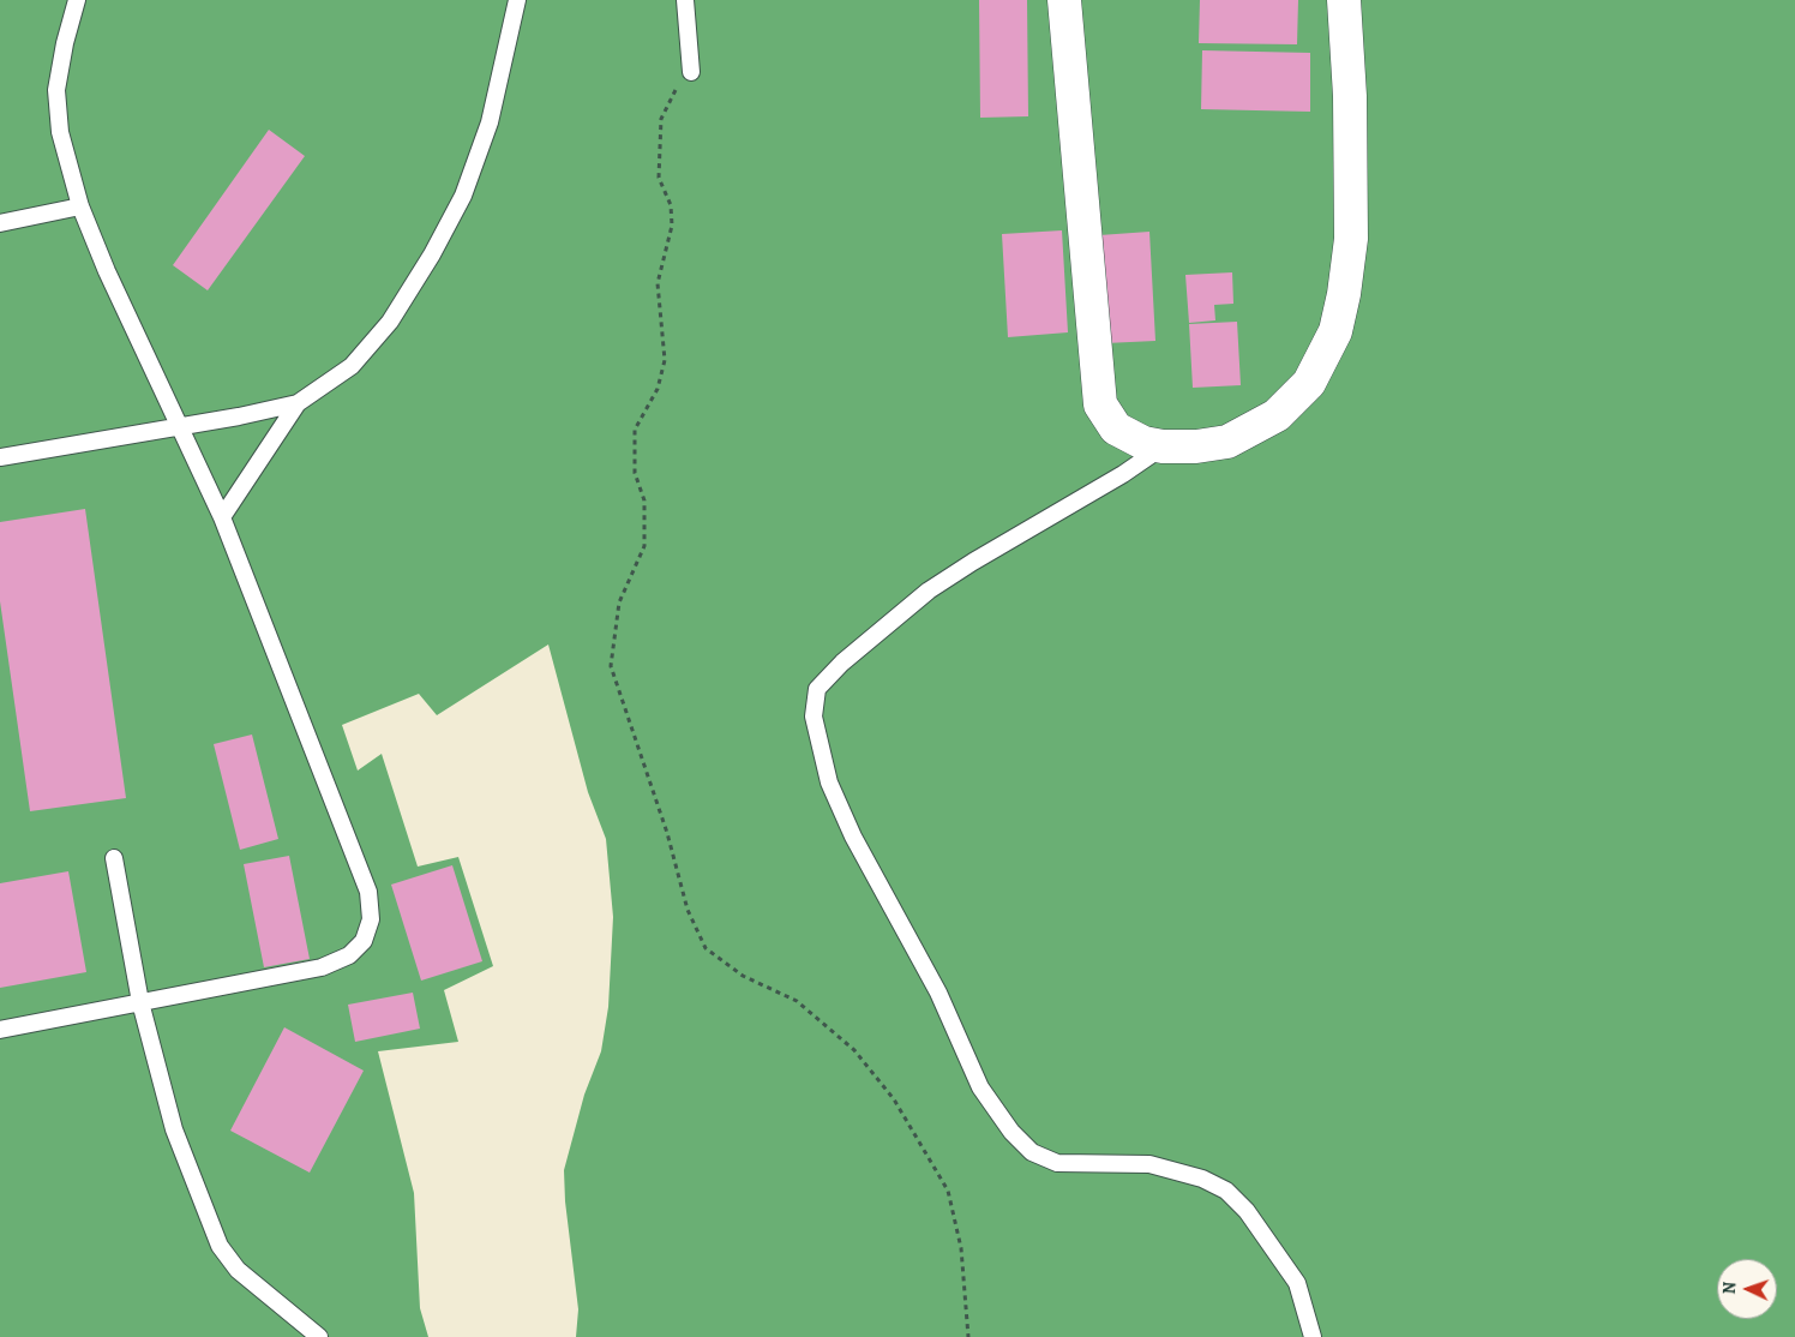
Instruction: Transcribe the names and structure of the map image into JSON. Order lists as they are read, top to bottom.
{
  "north": "left"
}
